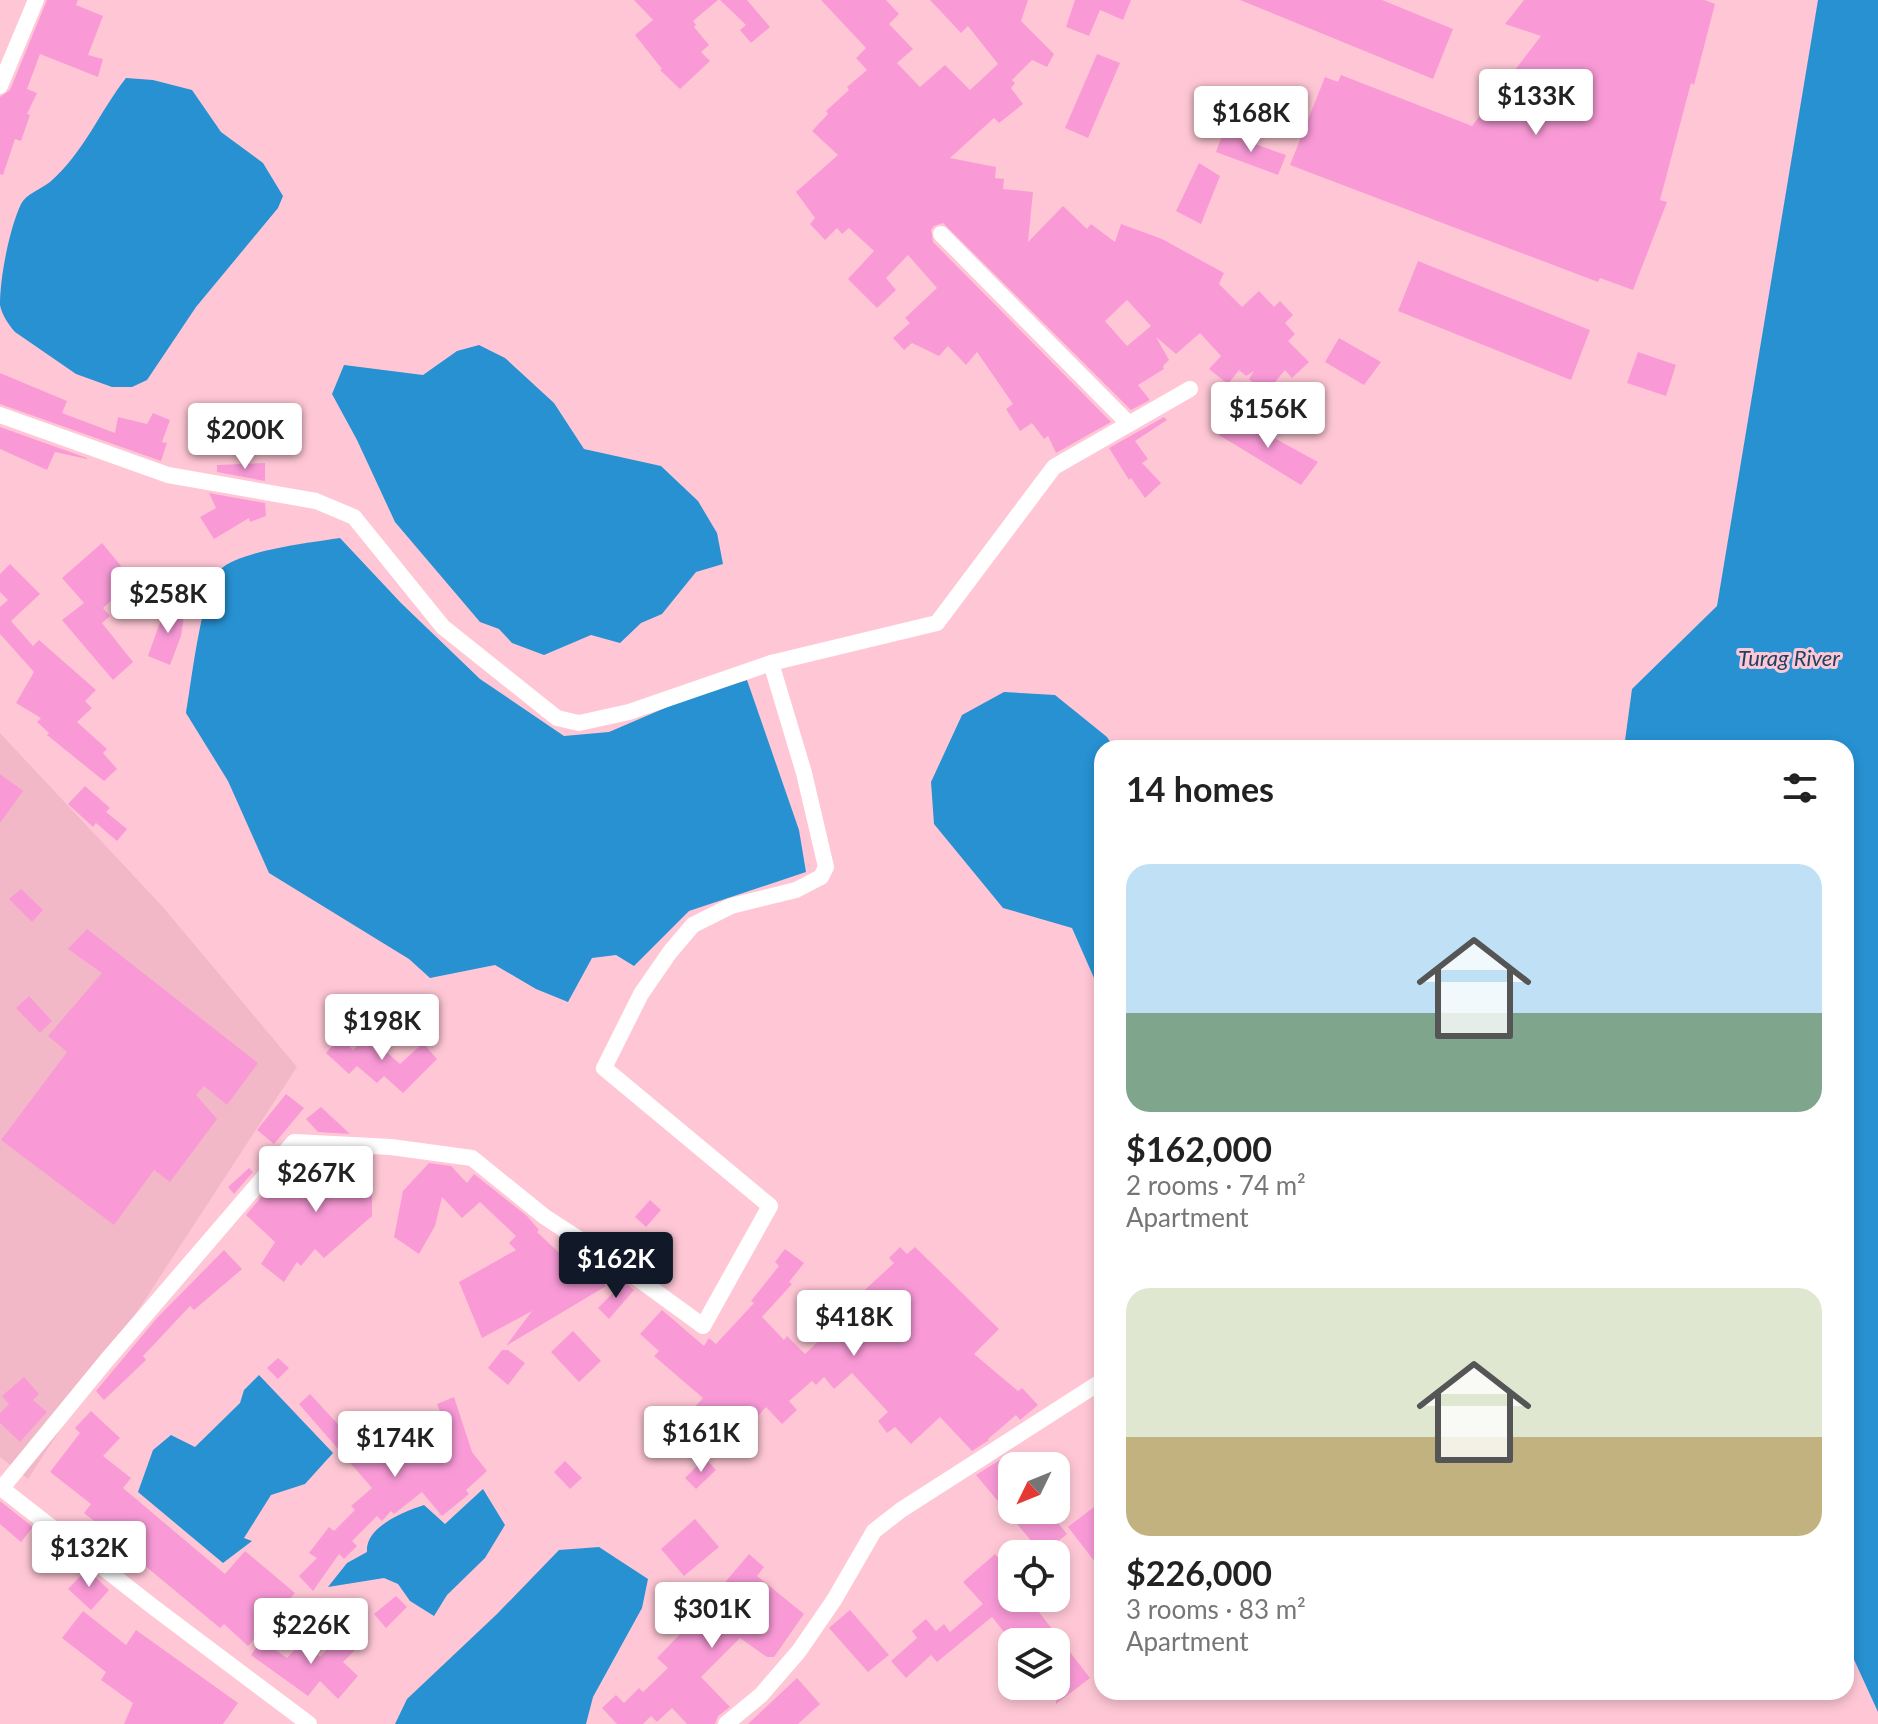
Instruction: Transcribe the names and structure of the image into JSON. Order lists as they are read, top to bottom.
{
  "water": ["Turag River"],
  "north": "bottom left",
  "page": {
    "price": [
      "$133K",
      "$168K",
      "$156K",
      "$200K",
      "$258K",
      "$198K",
      "$267K",
      "$162K",
      "$418K",
      "$161K",
      "$174K",
      "$132K",
      "$301K",
      "$226K"
    ],
    "heading": "14 homes",
    "list": [
      {
        "name": "$162,000",
        "note": "2 rooms · 74 m² · Apartment"
      },
      {
        "name": "$226,000",
        "note": "3 rooms · 83 m² · Apartment"
      }
    ]
  }
}
